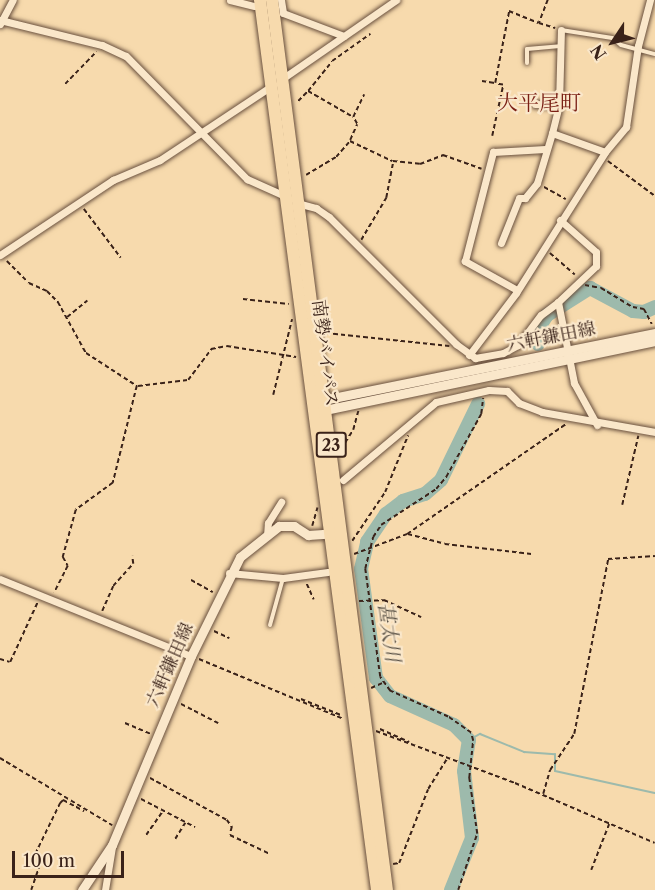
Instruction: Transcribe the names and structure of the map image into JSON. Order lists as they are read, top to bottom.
{
  "streets": {
    "highway": ["南勢バイパス", "23"],
    "main road": ["六軒鎌田線"]
  },
  "crossings": [
    ["六軒鎌田線", "南勢バイパス"]
  ],
  "districts": ["大平尾町"],
  "water": ["甚太川"],
  "scale_bar": "100 m",
  "north": "bottom left"
}
